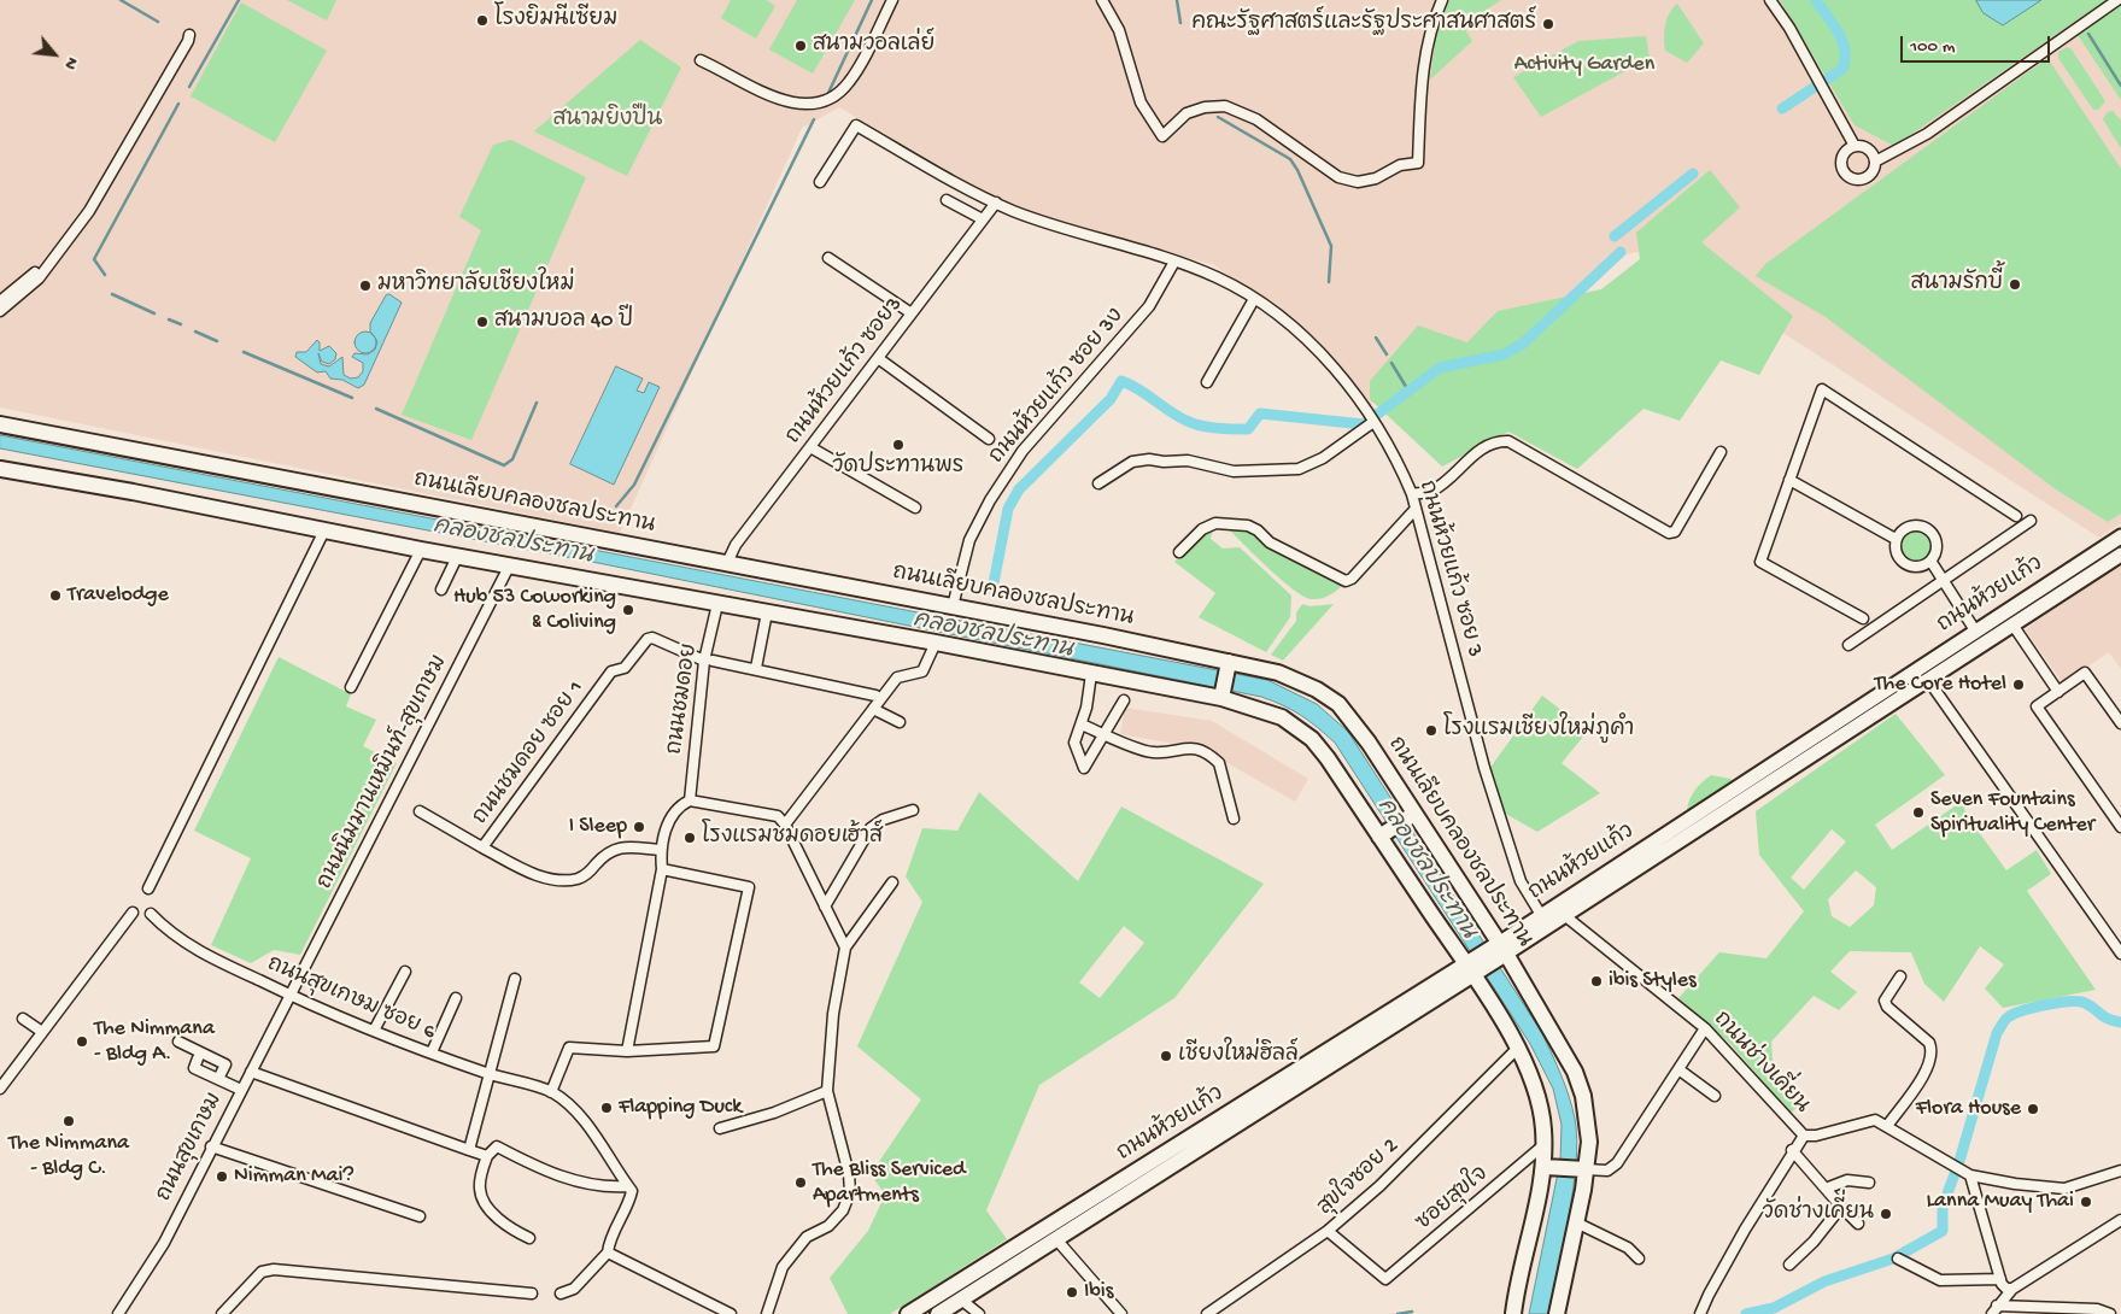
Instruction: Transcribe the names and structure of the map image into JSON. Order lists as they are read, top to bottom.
{
  "streets": {
    "main road": ["ถนนเลียบคลองชลประทาน", "ถนนห้วยแก้ว"],
    "street": [
      "ถนนห้วยแก้ว ซอย3",
      "ถนนห้วยแก้ว ซอย 3ง",
      "ถนนห้วยแก้ว ซอย 3",
      "ถนนชมดอย",
      "ถนนชมดอย ซอย 1",
      "ถนนนิมมานเหมินท์-สุขเกษม",
      "ถนนสุขเกษม ซอย 6",
      "ถนนช่างเคี่ยน",
      "ถนนสุขเกษม",
      "สุขใจซอย 2",
      "ซอยสุขใจ"
    ]
  },
  "crossings": [
    ["ถนนห้วยแก้ว ซอย3", "ถนนเลียบคลองชลประทาน"],
    ["ถนนห้วยแก้ว ซอย3", "ถนนห้วยแก้ว ซอย 3"],
    ["ถนนห้วยแก้ว ซอย 3ง", "ถนนเลียบคลองชลประทาน"],
    ["ถนนห้วยแก้ว ซอย 3ง", "ถนนห้วยแก้ว ซอย 3"],
    ["ถนนเลียบคลองชลประทาน", "ถนนห้วยแก้ว"],
    ["ถนนห้วยแก้ว ซอย 3", "ถนนห้วยแก้ว"],
    ["ถนนห้วยแก้ว", "ถนนช่างเคี่ยน"],
    ["ถนนชมดอย", "ถนนชมดอย ซอย 1"],
    ["ถนนนิมมานเหมินท์-สุขเกษม", "ถนนสุขเกษม ซอย 6"],
    ["ถนนนิมมานเหมินท์-สุขเกษม", "ถนนสุขเกษม"],
    ["ถนนสุขเกษม ซอย 6", "ถนนสุขเกษม"],
    ["สุขใจซอย 2", "ซอยสุขใจ"]
  ],
  "water": ["คลองชลประทาน"],
  "parks": ["Activity Garden", "สนามยิงปืน"],
  "places": [
    "โรงยิมนีเซียม",
    "คณะรัฐศาสตร์และรัฐประศาสนศาสตร์",
    "สนามวอลเล่ย์",
    "สนามรักบี้",
    "มหาวิทยาลัยเชียงใหม่",
    "สนามบอล 40 ปี",
    "วัดประทานพร",
    "Travelodge",
    "Hub 53 Coworking & Coliving",
    "The Core Hotel",
    "โรงแรมเชียงใหม่ภูคำ",
    "Seven Fountains Spirituality Center",
    "I Sleep",
    "โรงแรมชมดอยเฮ้าส์",
    "ibis Styles",
    "The Nimmana - Bldg A.",
    "เชียงใหม่ฮิลล์",
    "Flapping Duck",
    "Flora House",
    "The Nimmana - Bldg C.",
    "Nimman Mai?",
    "The Bliss Serviced Apartments",
    "Lanna Muay Thai",
    "วัดช่างเคี่ยน",
    "Ibis"
  ],
  "scale_bar": "100 m",
  "north": "bottom right"
}
